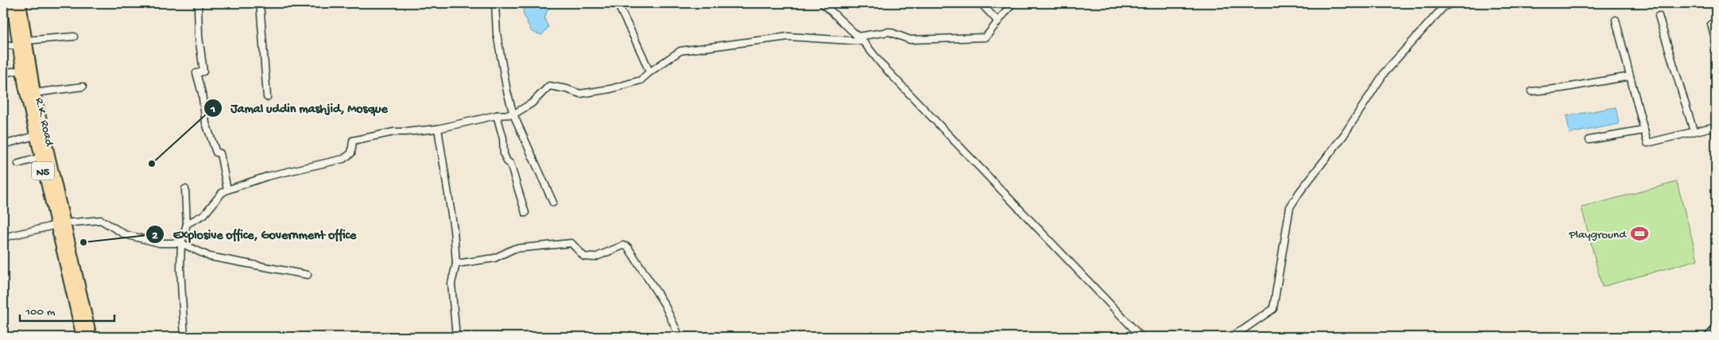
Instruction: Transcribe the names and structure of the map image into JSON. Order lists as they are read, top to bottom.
{
  "streets": {
    "highway": ["R.K. Road", "N5"]
  },
  "places": {
    "other": ["Jamal uddin mashjid, Mosque", "Explosive office, Government office"],
    "sports": ["Playground"]
  },
  "scale_bar": "100 m"
}
